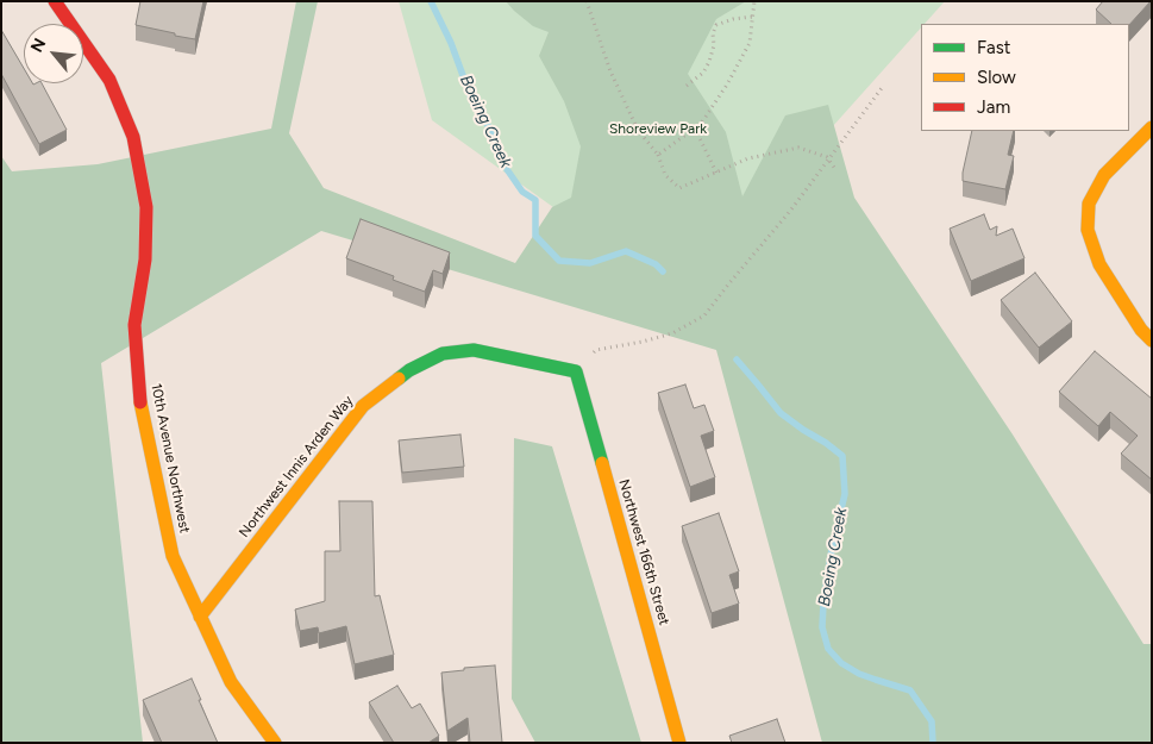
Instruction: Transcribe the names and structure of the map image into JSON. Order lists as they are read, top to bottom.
{
  "streets": {
    "street": ["10th Avenue Northwest", "Northwest Innis Arden Way", "Northwest 166th Street"]
  },
  "crossings": [
    ["10th Avenue Northwest", "Northwest Innis Arden Way"],
    ["Northwest Innis Arden Way", "Northwest 166th Street"]
  ],
  "water": ["Boeing Creek"],
  "parks": ["Shoreview Park"],
  "legend": ["Fast", "Slow", "Jam"],
  "north": "top left"
}
